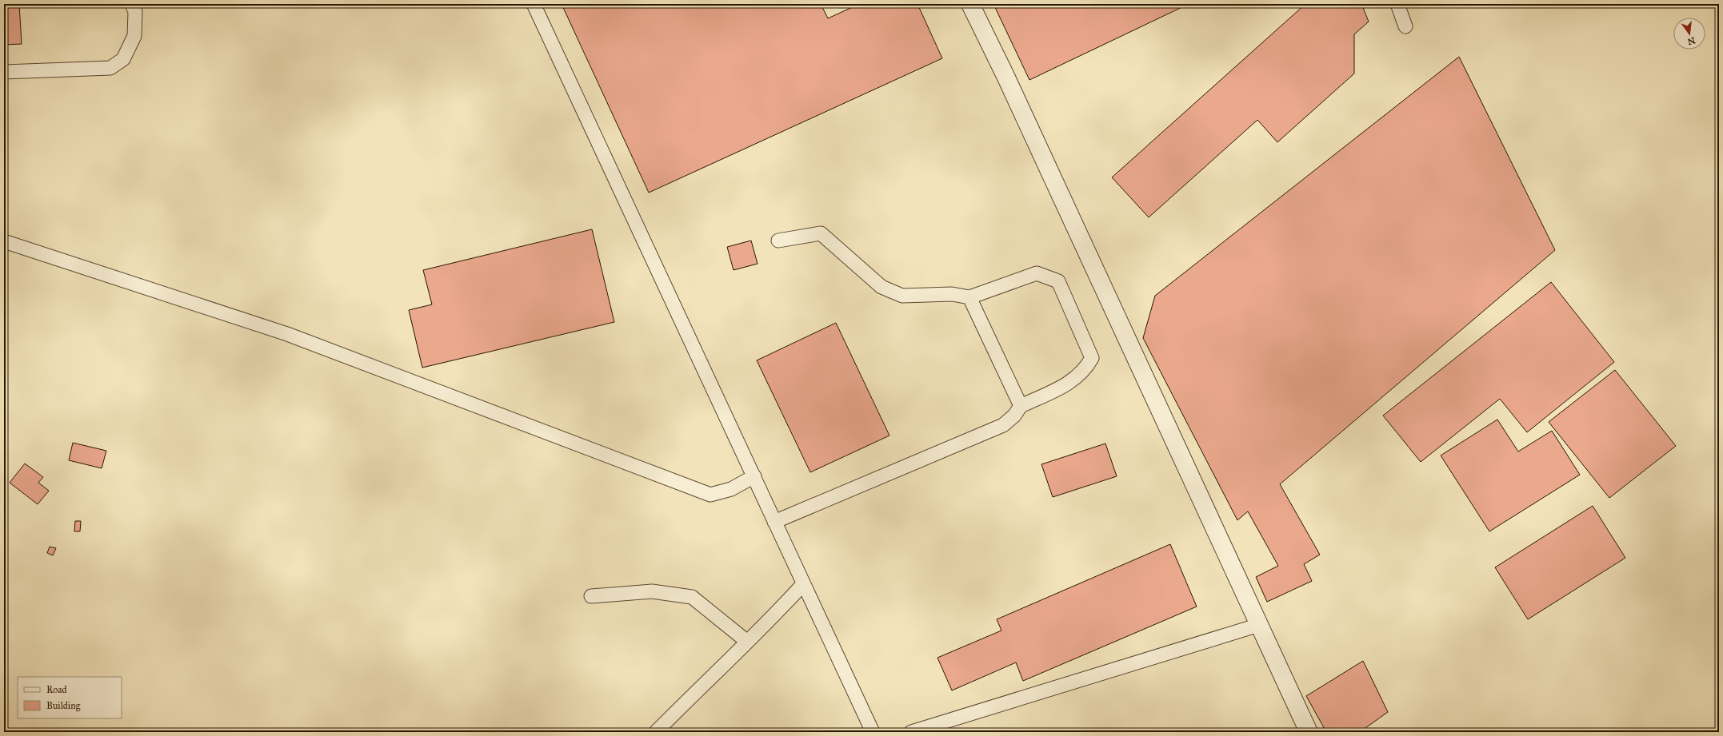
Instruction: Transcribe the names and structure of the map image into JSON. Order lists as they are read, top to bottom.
{
  "legend": ["Road", "Building"],
  "north": "bottom"
}
